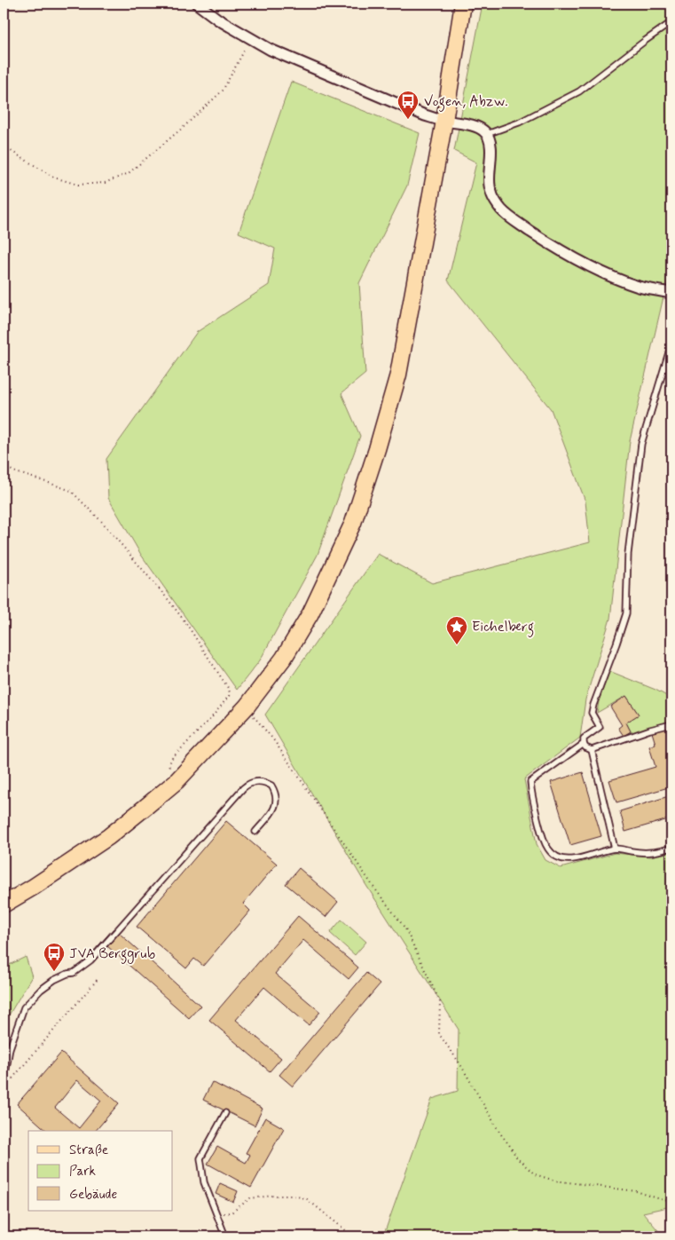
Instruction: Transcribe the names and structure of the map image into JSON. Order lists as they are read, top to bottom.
{
  "places": {
    "bus stop": ["Vogen, Abzw.", "JVA Berggrub"],
    "place": ["Eichelberg"]
  },
  "legend": ["Straße", "Park", "Gebäude"]
}
